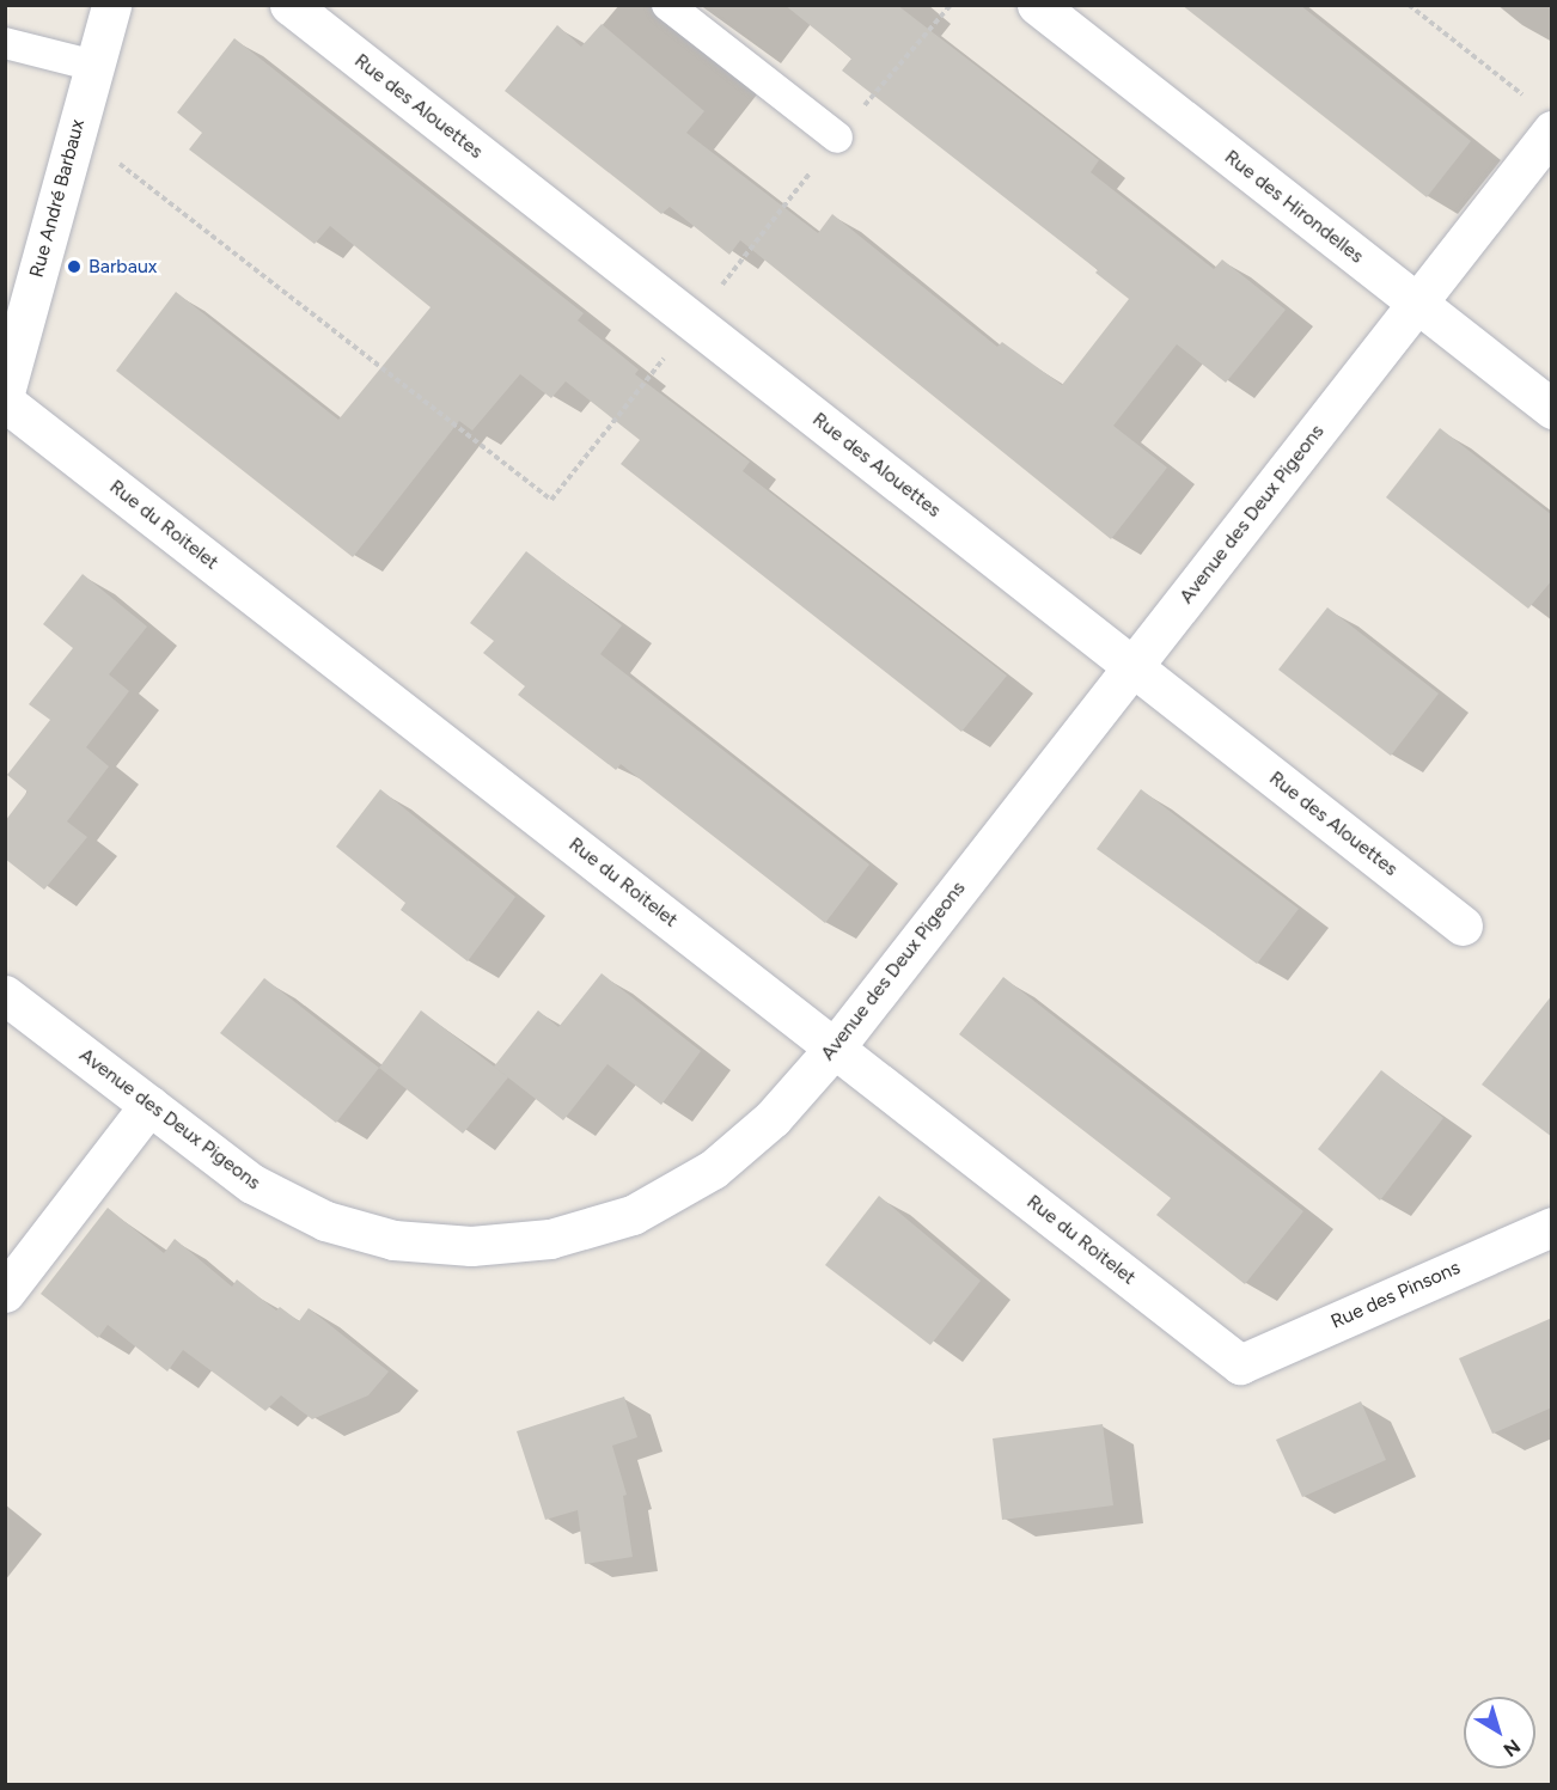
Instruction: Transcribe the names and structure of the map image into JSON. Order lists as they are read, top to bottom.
{
  "streets": {
    "street": [
      "Rue des Alouettes",
      "Rue André Barbaux",
      "Rue des Hirondelles",
      "Avenue des Deux Pigeons",
      "Rue du Roitelet",
      "Rue des Pinsons"
    ]
  },
  "crossings": [
    ["Rue des Alouettes", "Avenue des Deux Pigeons"],
    ["Rue des Hirondelles", "Avenue des Deux Pigeons"],
    ["Avenue des Deux Pigeons", "Rue du Roitelet"],
    ["Rue du Roitelet", "Rue des Pinsons"]
  ],
  "places": ["Barbaux"],
  "north": "bottom right"
}
